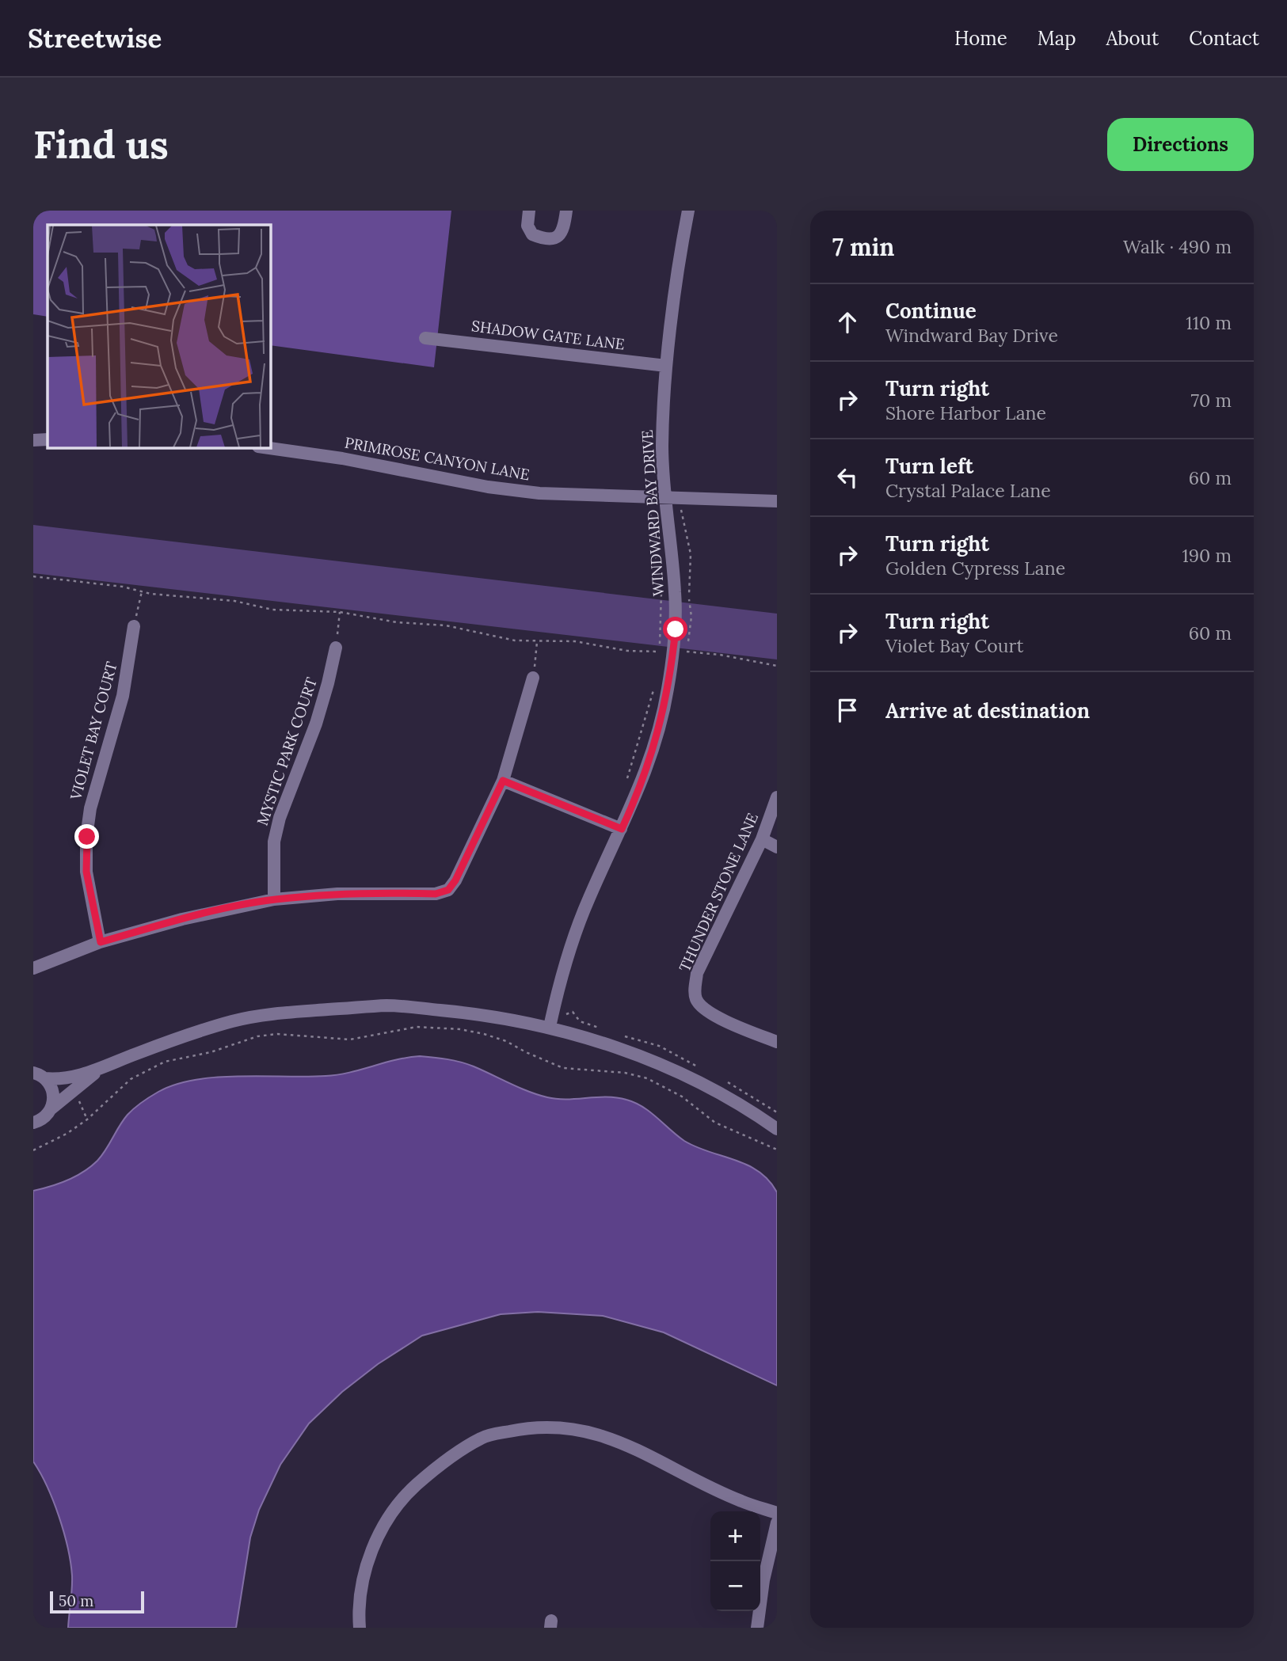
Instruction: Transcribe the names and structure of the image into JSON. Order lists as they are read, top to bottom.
{
  "streets": {
    "street": [
      "SHADOW GATE LANE",
      "PRIMROSE CANYON LANE",
      "WINDWARD BAY DRIVE",
      "VIOLET BAY COURT",
      "MYSTIC PARK COURT",
      "THUNDER STONE LANE"
    ]
  },
  "crossings": [
    ["SHADOW GATE LANE", "WINDWARD BAY DRIVE"],
    ["PRIMROSE CANYON LANE", "WINDWARD BAY DRIVE"]
  ],
  "scale_bar": "50 m",
  "page": {
    "header": "Streetwise",
    "nav": [
      "Home",
      "Map",
      "About",
      "Contact"
    ],
    "buttons": "Directions",
    "title": "Find us",
    "heading": ["7 min", "Walk · 490 m"],
    "list": [
      ["Continue", "Windward Bay Drive", "110 m"],
      ["Turn right", "Shore Harbor Lane", "70 m"],
      ["Turn left", "Crystal Palace Lane", "60 m"],
      ["Turn right", "Golden Cypress Lane", "190 m"],
      ["Turn right", "Violet Bay Court", "60 m"],
      "Arrive at destination"
    ],
    "map_buttons": ["+", "−"],
    "scale": "50 m"
  }
}
